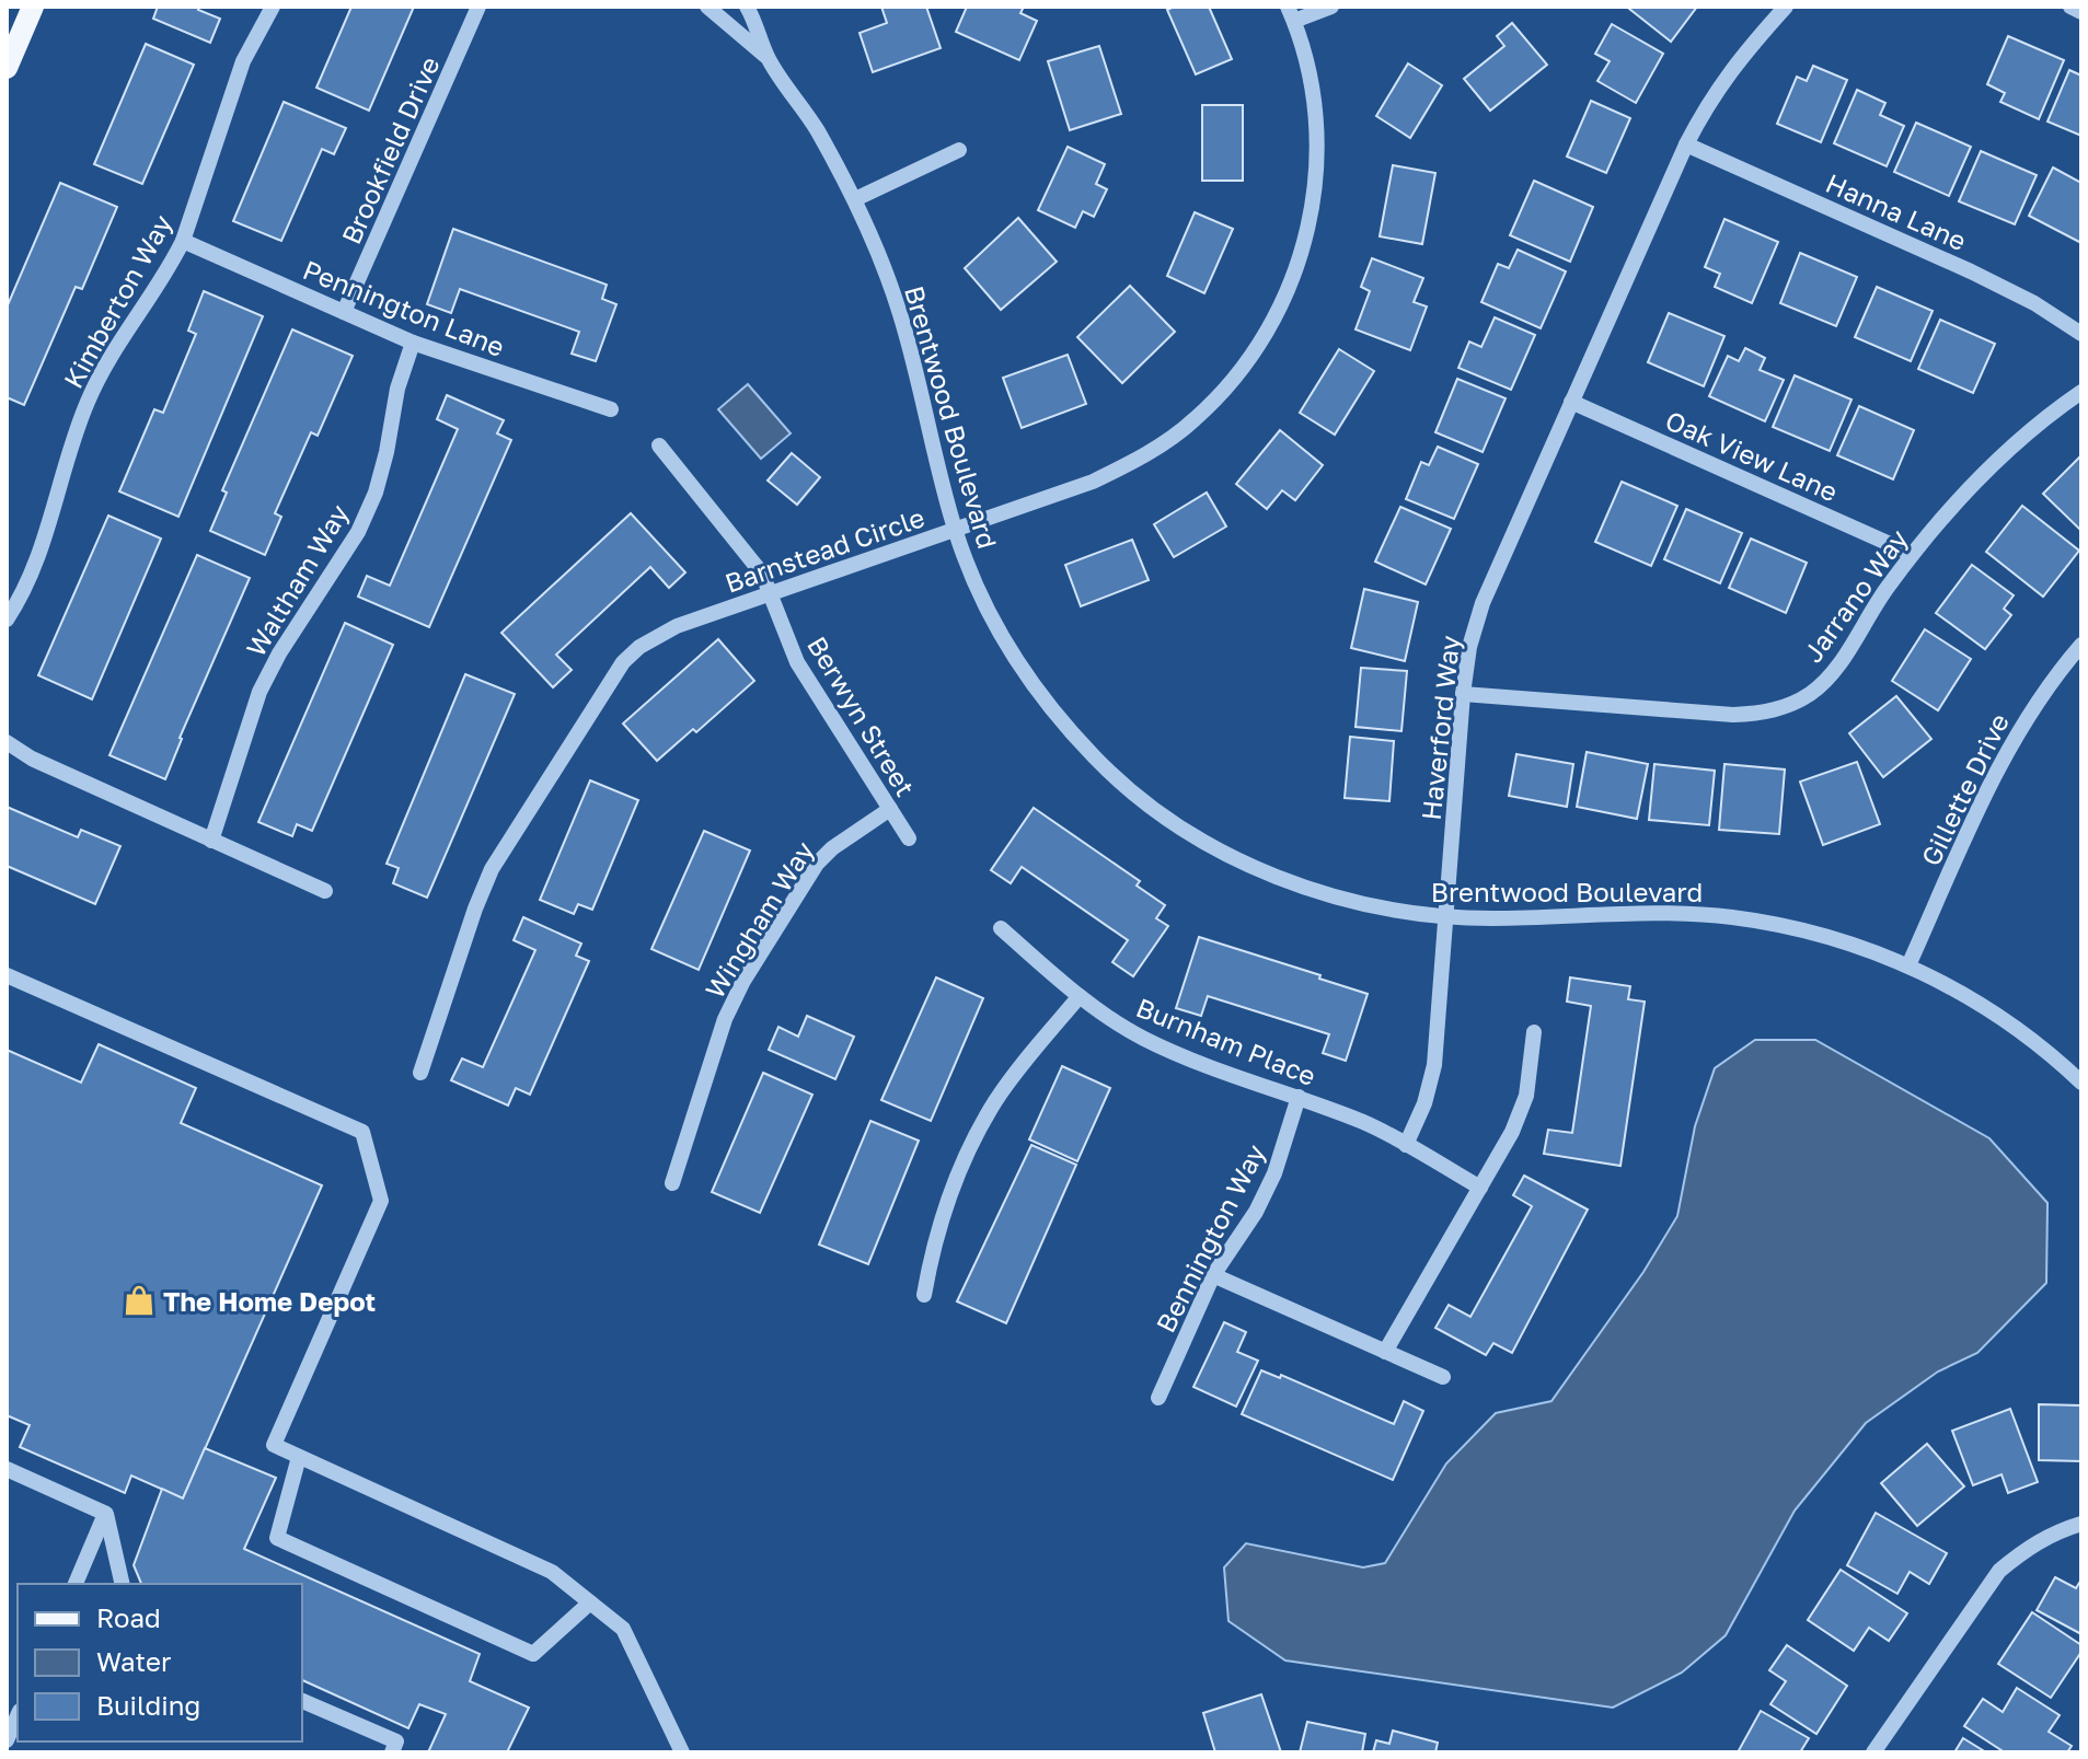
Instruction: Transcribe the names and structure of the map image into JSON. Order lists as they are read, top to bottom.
{
  "streets": {
    "street": [
      "Brookfield Drive",
      "Hanna Lane",
      "Kimberton Way",
      "Pennington Lane",
      "Brentwood Boulevard",
      "Oak View Lane",
      "Barnstead Circle",
      "Waltham Way",
      "Jarrano Way",
      "Berwyn Street",
      "Haverford Way",
      "Gillette Drive",
      "Wingham Way",
      "Burnham Place",
      "Bennington Way"
    ]
  },
  "crossings": [
    ["Brookfield Drive", "Pennington Lane"],
    ["Hanna Lane", "Haverford Way"],
    ["Kimberton Way", "Pennington Lane"],
    ["Pennington Lane", "Waltham Way"],
    ["Brentwood Boulevard", "Barnstead Circle"],
    ["Brentwood Boulevard", "Haverford Way"],
    ["Brentwood Boulevard", "Gillette Drive"],
    ["Oak View Lane", "Jarrano Way"],
    ["Oak View Lane", "Haverford Way"],
    ["Barnstead Circle", "Berwyn Street"],
    ["Jarrano Way", "Haverford Way"],
    ["Berwyn Street", "Wingham Way"],
    ["Haverford Way", "Burnham Place"],
    ["Burnham Place", "Bennington Way"]
  ],
  "places": {
    "shop": ["The Home Depot"]
  },
  "legend": ["Road", "Water", "Building"]
}
